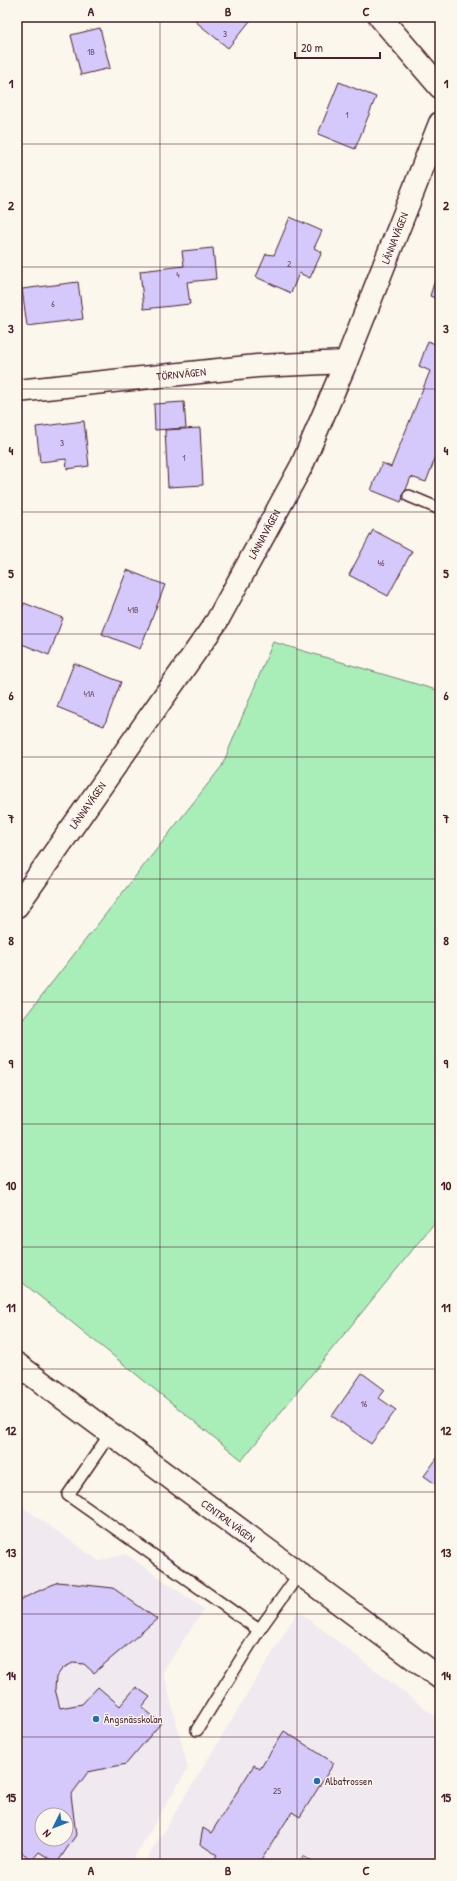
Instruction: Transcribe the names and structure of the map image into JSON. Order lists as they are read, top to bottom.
{
  "streets": {
    "street": ["LÄNNAVÄGEN", "TÖRNVÄGEN", "CENTRALVÄGEN"]
  },
  "crossings": [
    ["LÄNNAVÄGEN", "TÖRNVÄGEN"]
  ],
  "places": ["Ängsnässkolan", "Albatrossen"],
  "house_numbers": [
    "3",
    "1B",
    "1",
    "2",
    "4",
    "6",
    "3",
    "1",
    "46",
    "41B",
    "41A",
    "16",
    "25"
  ],
  "scale_bar": "20 m",
  "north": "bottom left",
  "grid": {
    "columns": ["A", "B", "C"],
    "rows": [
      "1",
      "2",
      "3",
      "4",
      "5",
      "6",
      "7",
      "8",
      "9",
      "10",
      "11",
      "12",
      "13",
      "14",
      "15"
    ]
  }
}
